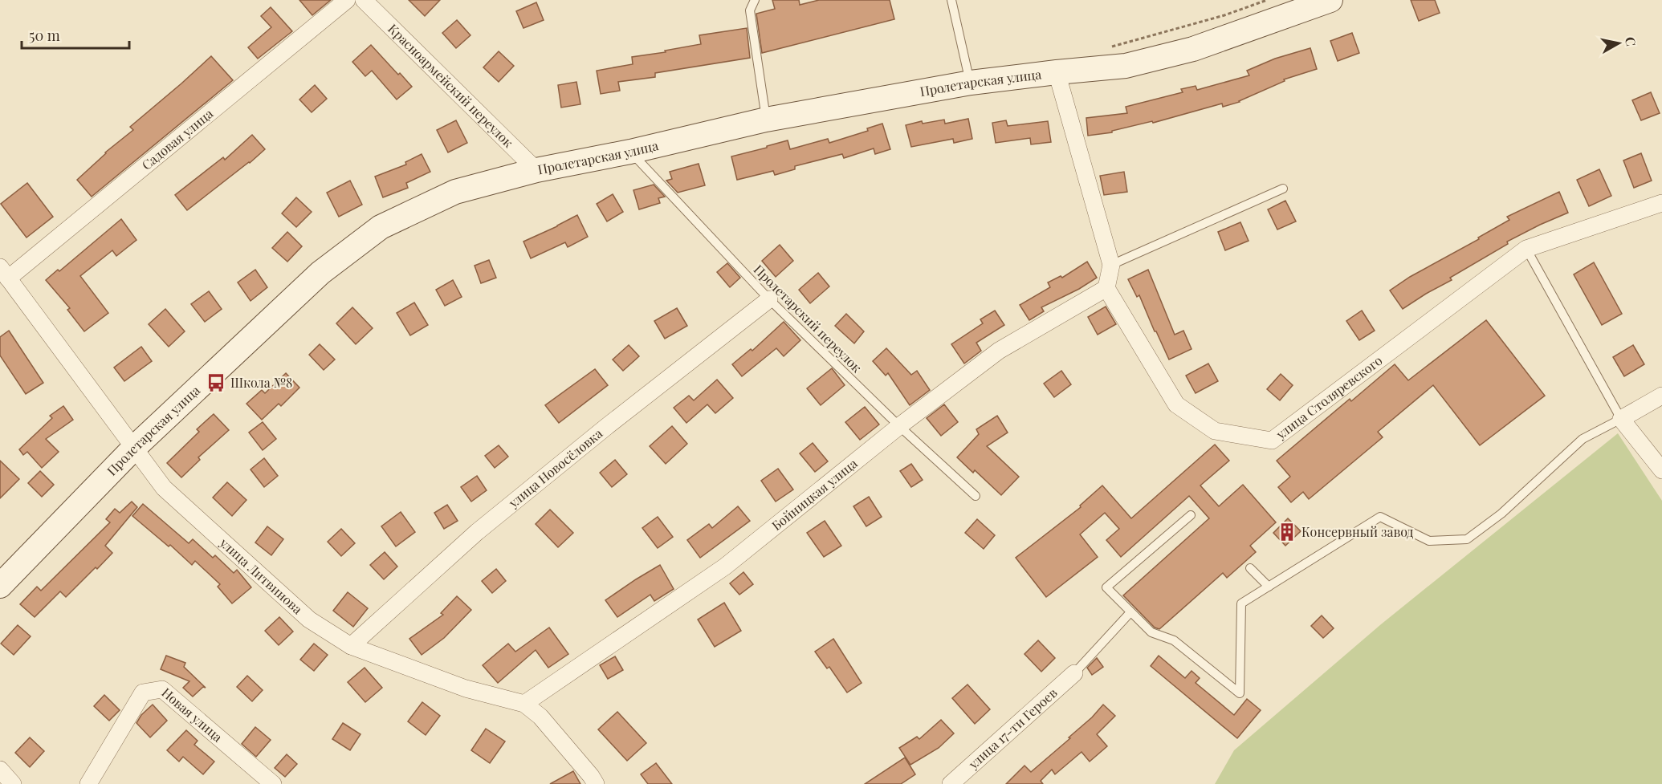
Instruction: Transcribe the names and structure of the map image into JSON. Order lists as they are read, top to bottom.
{
  "streets": {
    "main road": ["Пролетарская улица"],
    "street": [
      "Красноармейский переулок",
      "Садовая улица",
      "улица Столяревского",
      "улица Новосёловка",
      "Бойницкая улица",
      "улица Литвинова",
      "Новая улица",
      "улица 17-ти Героев"
    ],
    "lane": ["Пролетарский переулок"]
  },
  "crossings": [
    ["Пролетарская улица", "Красноармейский переулок"],
    ["Пролетарская улица", "Пролетарский переулок"],
    ["Пролетарская улица", "улица Литвинова"],
    ["Садовая улица", "улица Литвинова"],
    ["Пролетарский переулок", "улица Новосёловка"],
    ["Пролетарский переулок", "Бойницкая улица"],
    ["улица Столяревского", "Бойницкая улица"],
    ["улица Новосёловка", "улица Литвинова"],
    ["Бойницкая улица", "улица Литвинова"]
  ],
  "places": {
    "bus stop": ["Школа №8"],
    "building": ["Консервный завод"]
  },
  "scale_bar": "50 m",
  "north": "right"
}
